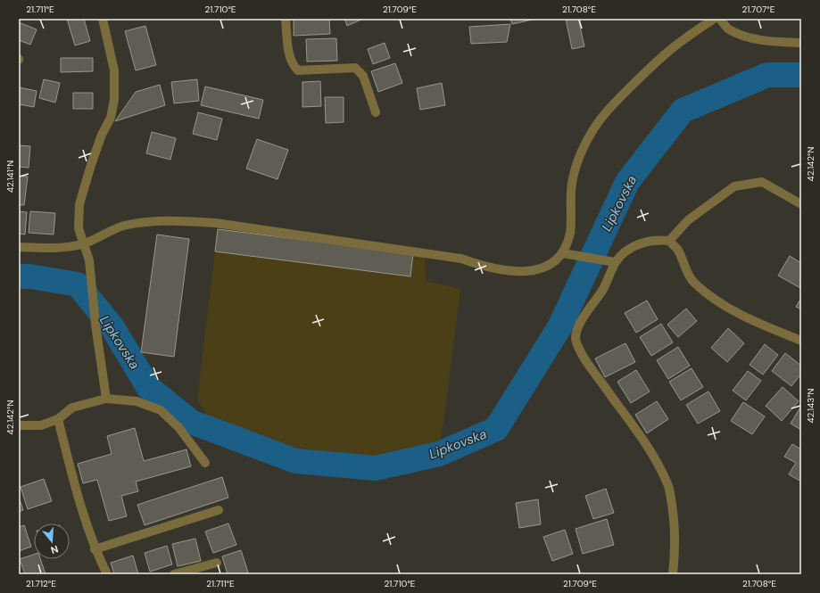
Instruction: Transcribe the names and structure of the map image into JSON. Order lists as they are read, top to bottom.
{
  "water": ["Lipkovska"],
  "north": "bottom",
  "coordinates": [
    "21.711°E",
    "21.710°E",
    "21.709°E",
    "21.708°E",
    "21.707°E",
    "42.142°N",
    "42.141°N",
    "42.143°N",
    "21.712°E"
  ]
}
